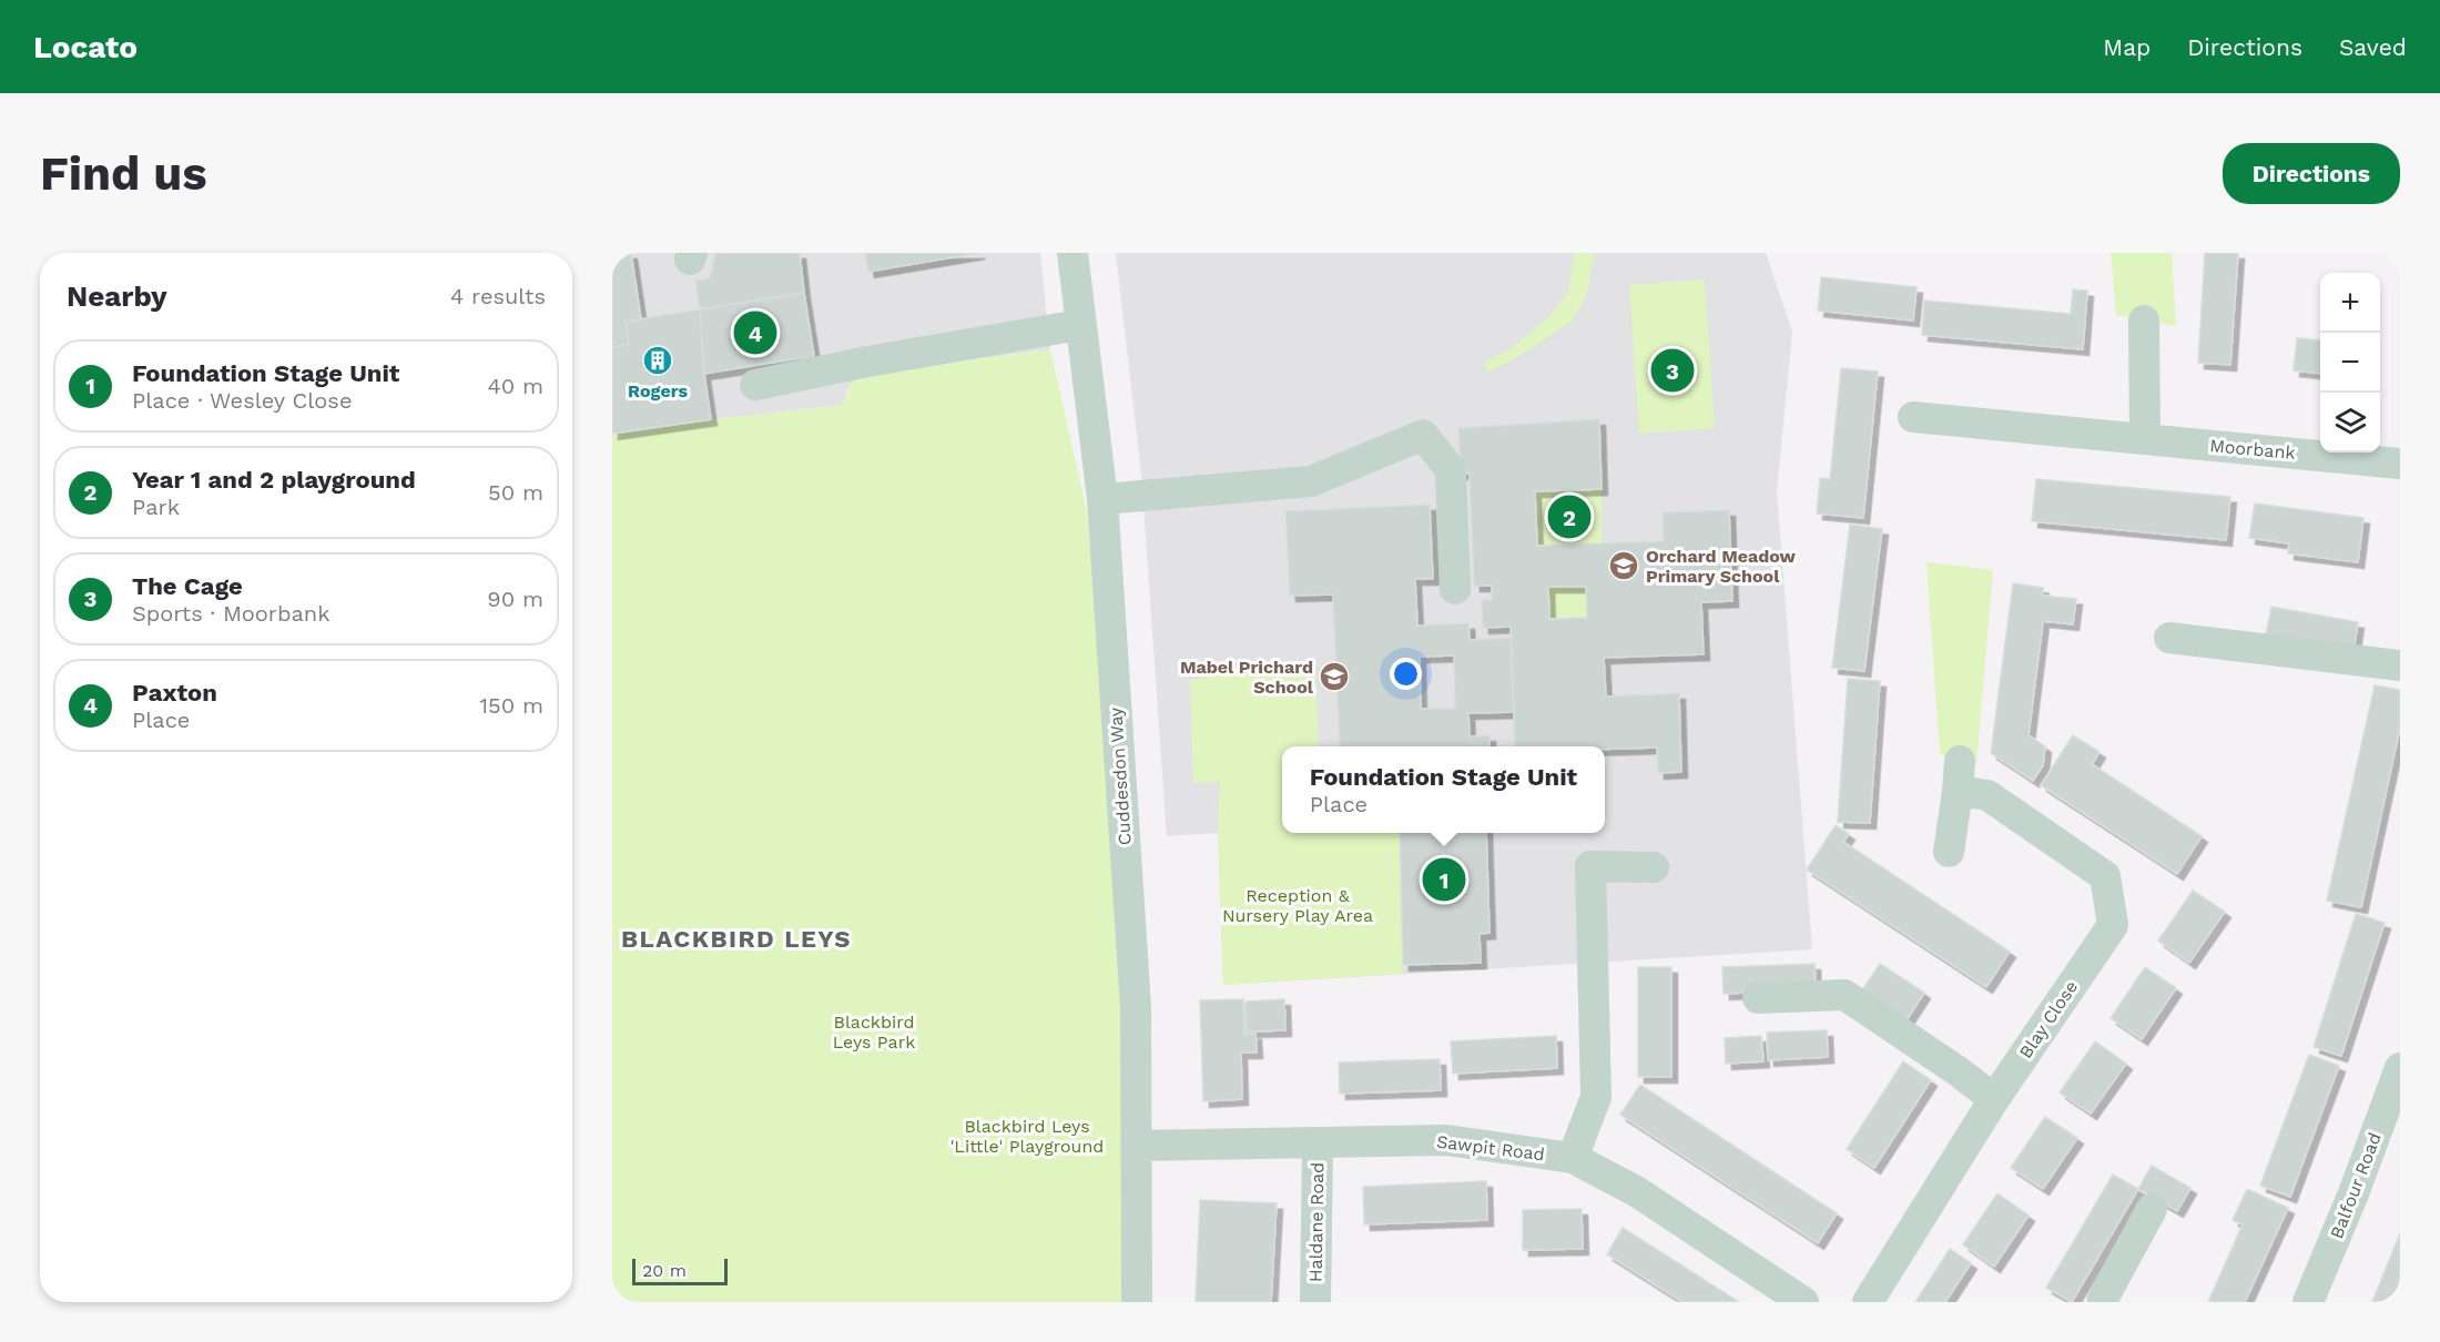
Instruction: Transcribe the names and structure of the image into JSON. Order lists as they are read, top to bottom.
{
  "streets": {
    "street": [
      "Moorbank",
      "Cuddesdon Way",
      "Blay Close",
      "Sawpit Road",
      "Balfour Road",
      "Haldane Road"
    ]
  },
  "crossings": [
    ["Cuddesdon Way", "Sawpit Road"],
    ["Sawpit Road", "Haldane Road"]
  ],
  "districts": ["BLACKBIRD LEYS"],
  "parks": ["Reception & Nursery Play Area", "Blackbird Leys Park", "Blackbird Leys 'Little' Playground"],
  "places": {
    "building": ["Rogers"],
    "school or university": ["Orchard Meadow Primary School", "Mabel Prichard School"]
  },
  "scale_bar": "20 m",
  "page": {
    "header": "Locato",
    "nav": ["Map", "Directions", "Saved"],
    "buttons": "Directions",
    "title": "Find us",
    "heading": ["Nearby", "4 results"],
    "map_buttons": ["+", "−"],
    "pins": [
      "4",
      "3",
      "2",
      "1"
    ],
    "list": [
      {
        "mark": "1",
        "name": "Foundation Stage Unit",
        "note": "Place · Wesley Close",
        "value": "40 m"
      },
      {
        "mark": "2",
        "name": "Year 1 and 2 playground",
        "note": "Park",
        "value": "50 m"
      },
      {
        "mark": "3",
        "name": "The Cage",
        "note": "Sports · Moorbank",
        "value": "90 m"
      },
      {
        "mark": "4",
        "name": "Paxton",
        "note": "Place",
        "value": "150 m"
      }
    ],
    "popup": ["Foundation Stage Unit", "Place"],
    "scale": "20 m"
  }
}
